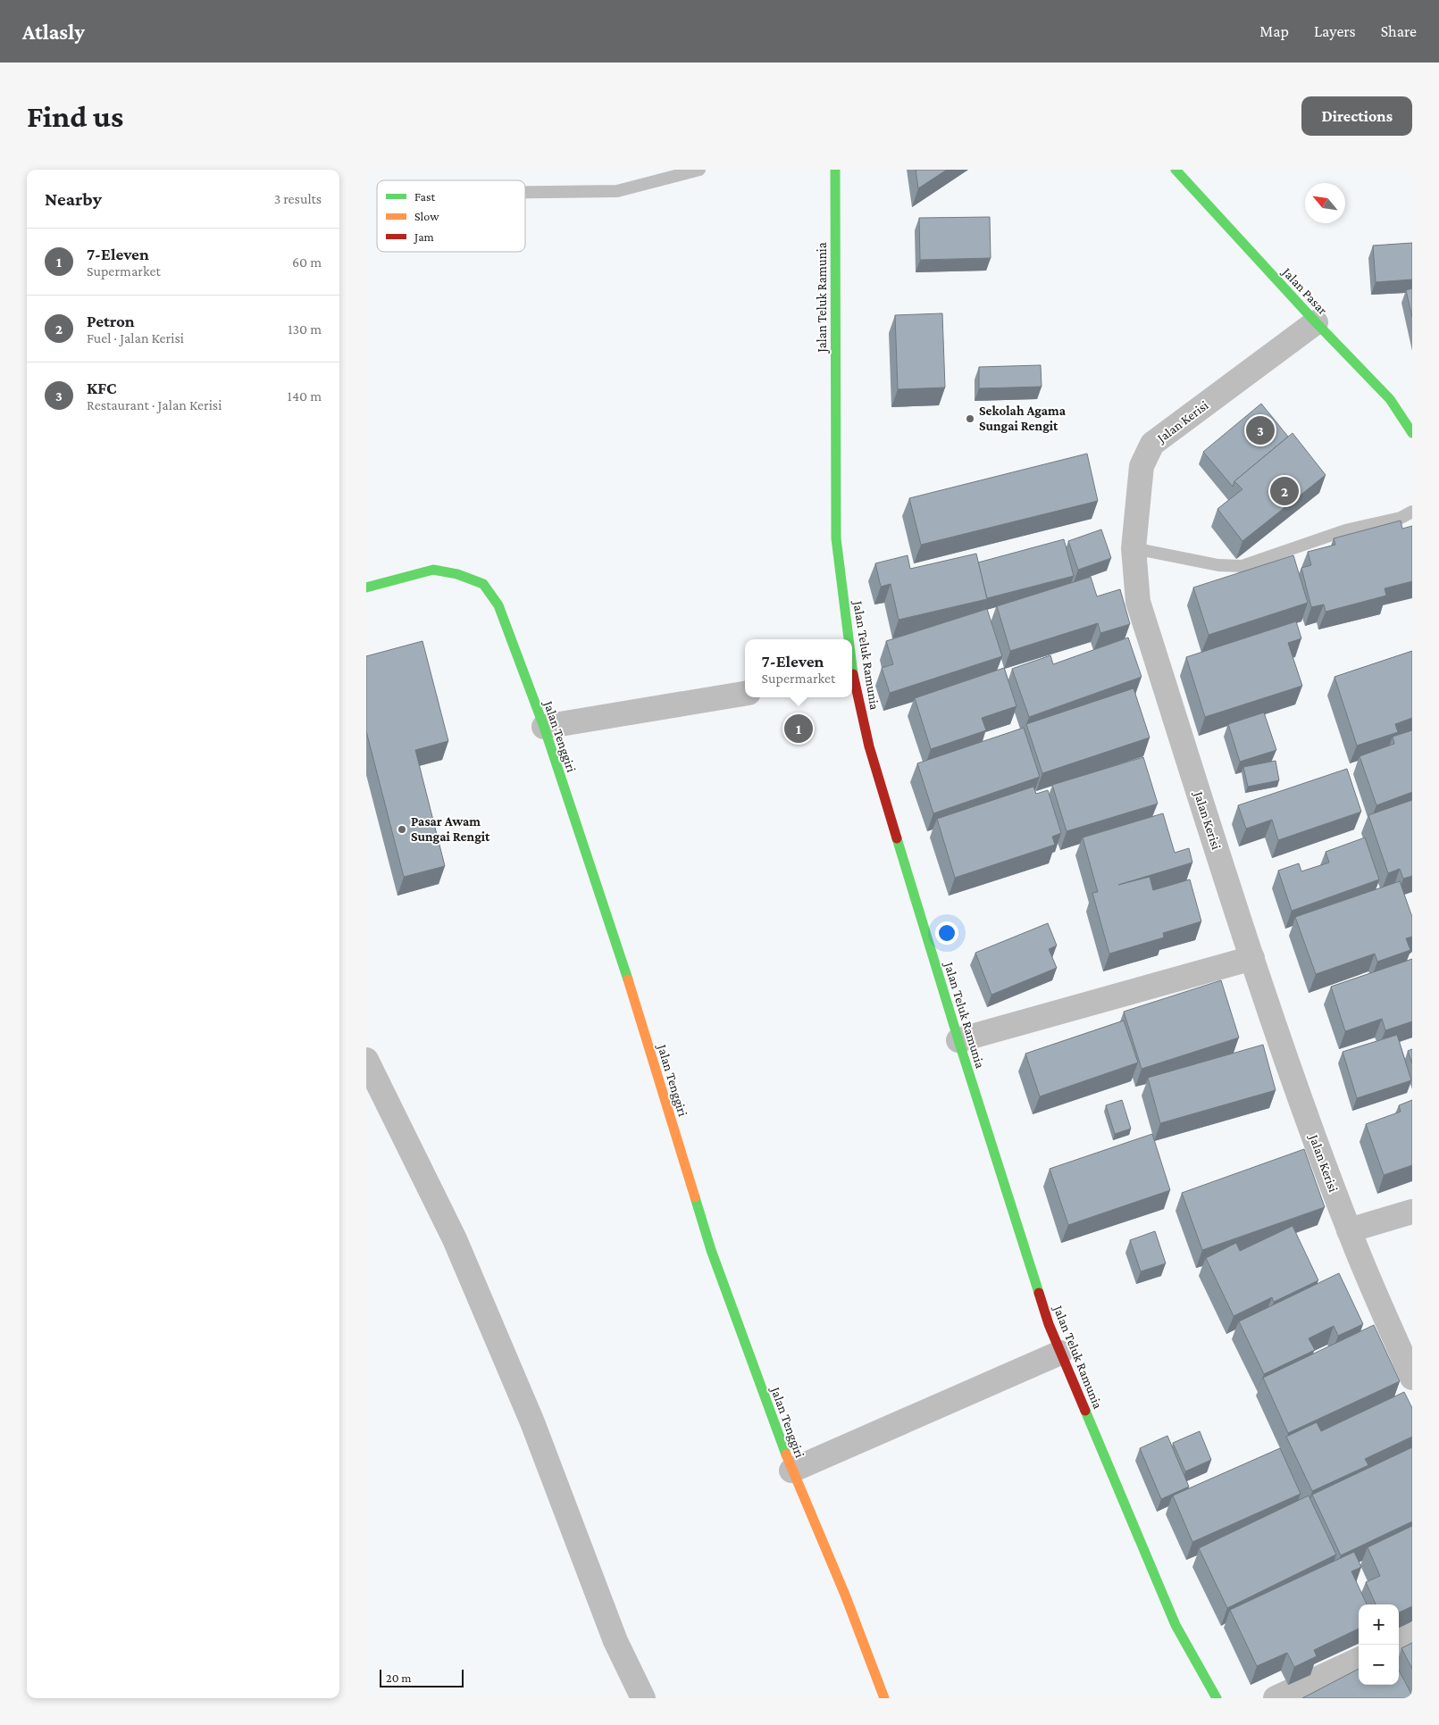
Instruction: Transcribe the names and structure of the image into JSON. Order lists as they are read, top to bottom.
{
  "streets": {
    "street": [
      "Jalan Pasar",
      "Jalan Teluk Ramunia",
      "Jalan Kerisi",
      "Jalan Tenggiri"
    ]
  },
  "crossings": [
    ["Jalan Pasar", "Jalan Kerisi"]
  ],
  "places": ["Sekolah Agama Sungai Rengit", "Pasar Awam Sungai Rengit"],
  "legend": ["Fast", "Slow", "Jam"],
  "scale_bar": "20 m",
  "north": "top left",
  "page": {
    "header": "Atlasly",
    "nav": ["Map", "Layers", "Share"],
    "buttons": "Directions",
    "title": "Find us",
    "heading": ["Nearby", "3 results"],
    "list": [
      {
        "mark": "1",
        "name": "7-Eleven",
        "note": "Supermarket",
        "value": "60 m"
      },
      {
        "mark": "2",
        "name": "Petron",
        "note": "Fuel · Jalan Kerisi",
        "value": "130 m"
      },
      {
        "mark": "3",
        "name": "KFC",
        "note": "Restaurant · Jalan Kerisi",
        "value": "140 m"
      }
    ],
    "pins": ["3", "2", "1"],
    "popup": ["7-Eleven", "Supermarket"],
    "map_buttons": ["+", "−"],
    "scale": "20 m"
  }
}
